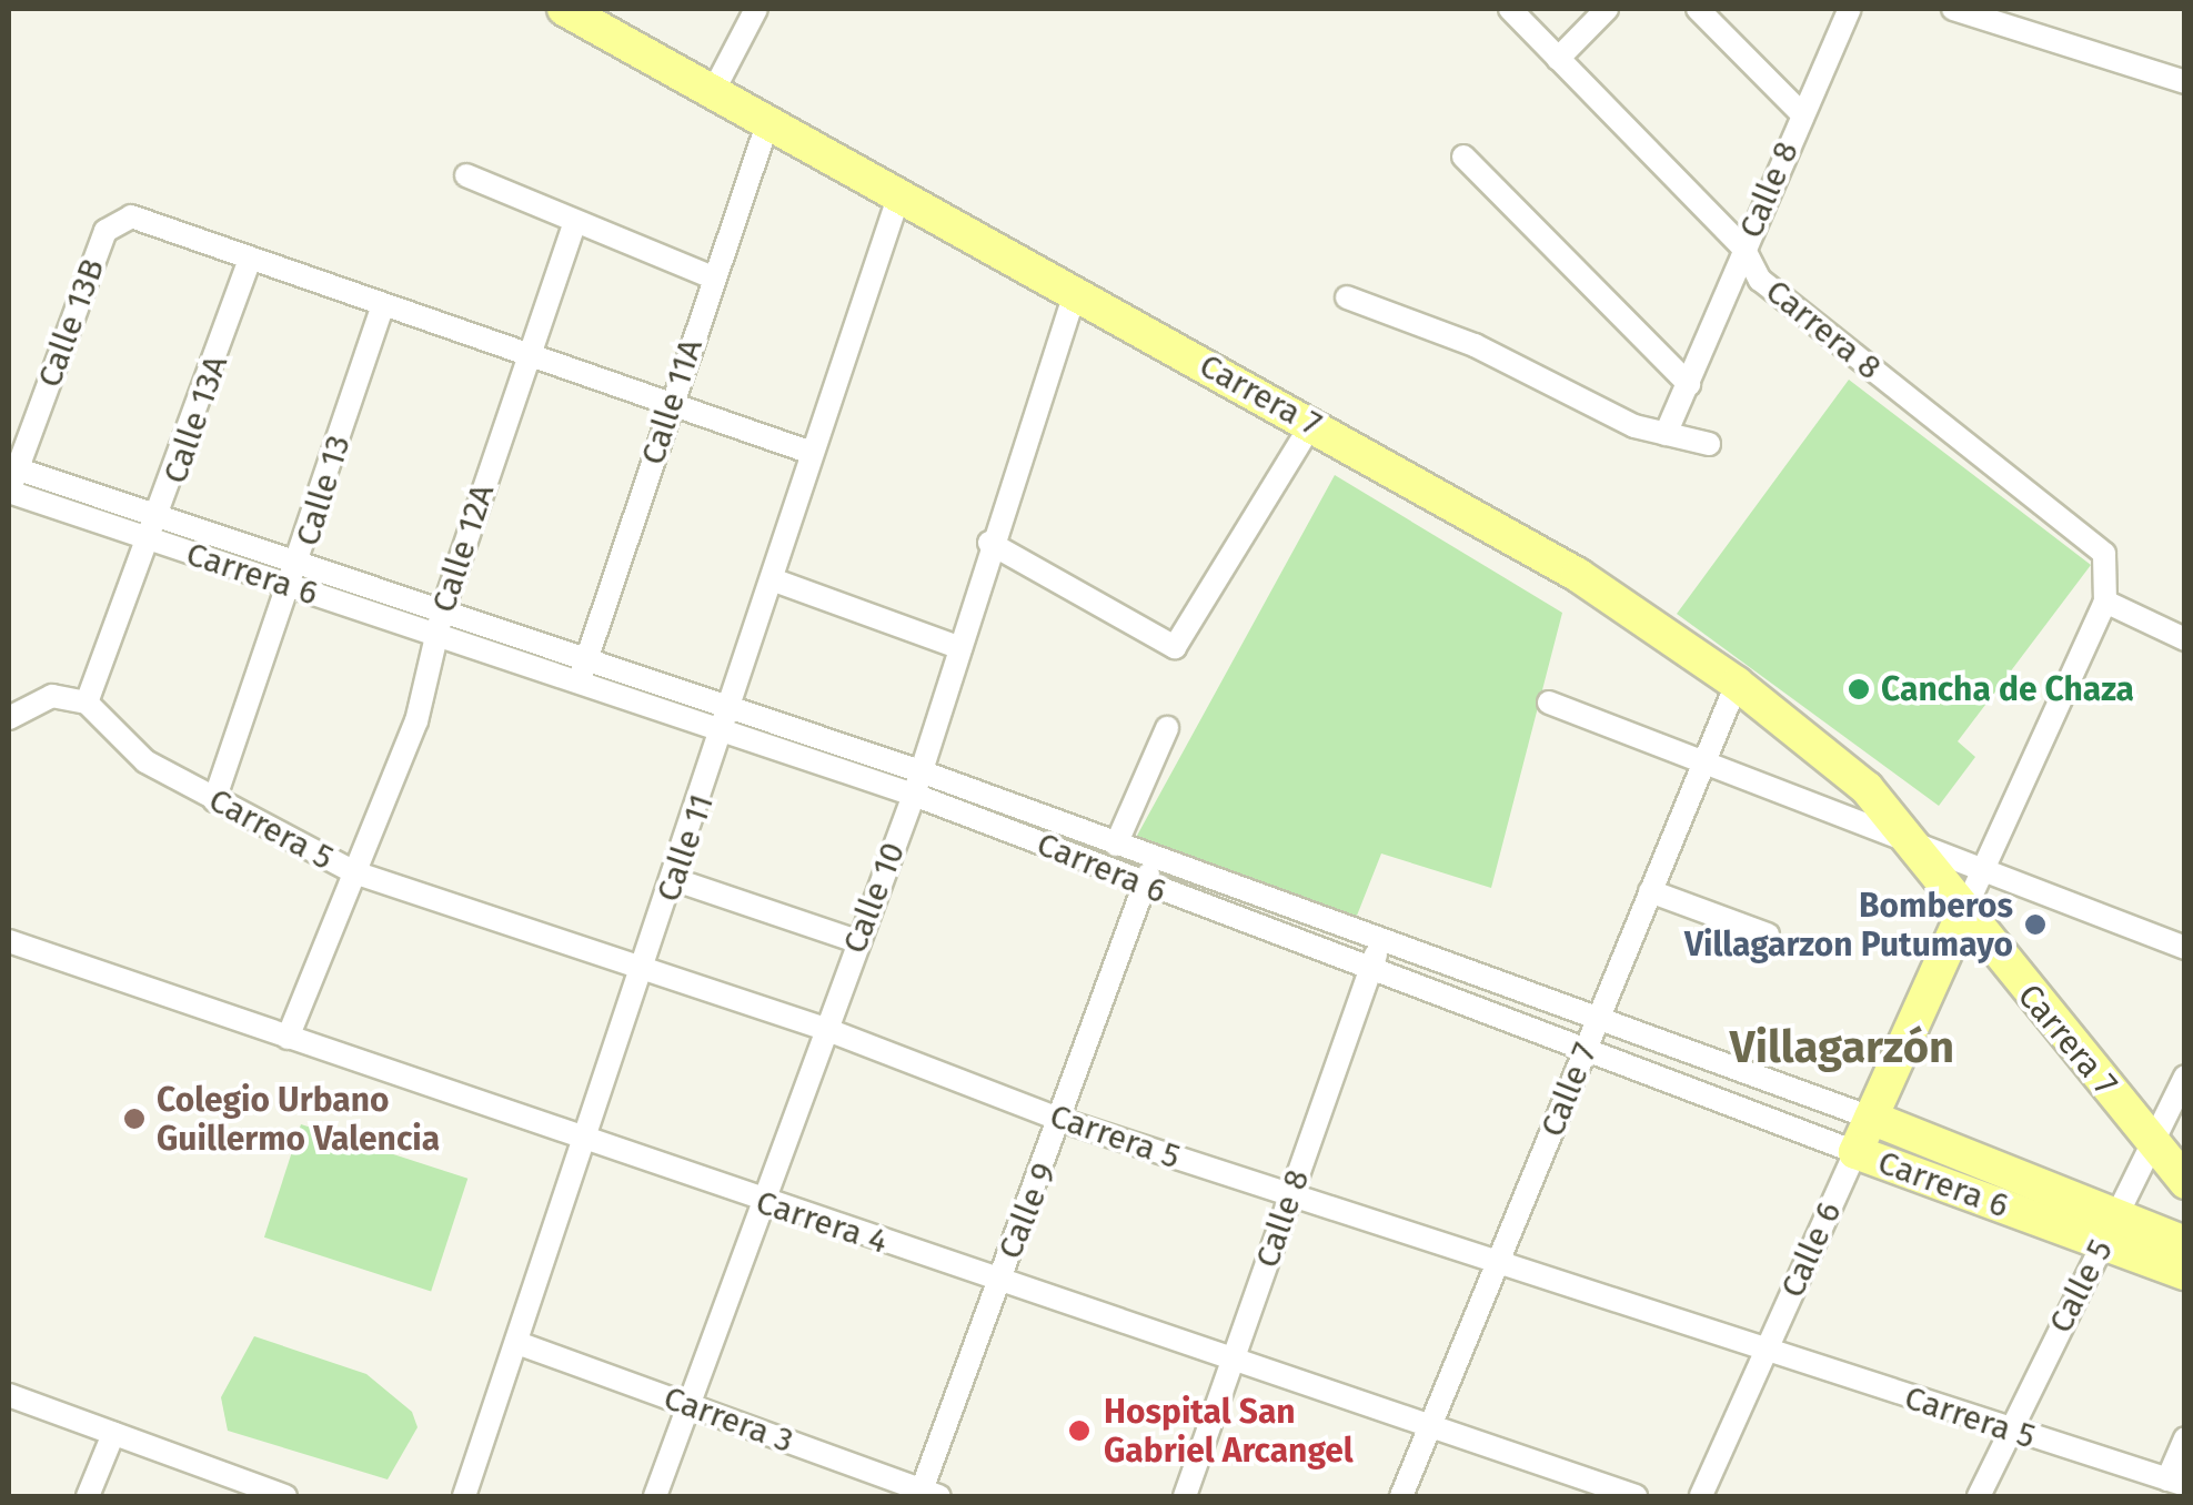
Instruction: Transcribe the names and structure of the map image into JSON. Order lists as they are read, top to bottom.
{
  "streets": {
    "main road": ["Carrera 7", "Carrera 6", "Calle 6"],
    "street": [
      "Calle 8",
      "Calle 13B",
      "Carrera 8",
      "Calle 11A",
      "Calle 13A",
      "Calle 13",
      "Calle 12A",
      "Carrera 5",
      "Calle 11",
      "Calle 10",
      "Calle 7",
      "Calle 9",
      "Carrera 4",
      "Calle 5",
      "Carrera 3"
    ]
  },
  "crossings": [
    ["Calle 8", "Carrera 8"],
    ["Calle 8", "Carrera 6"],
    ["Calle 8", "Carrera 5"],
    ["Calle 8", "Carrera 4"],
    ["Calle 13B", "Calle 13A"],
    ["Calle 13B", "Carrera 6"],
    ["Carrera 8", "Calle 6"],
    ["Carrera 7", "Calle 11A"],
    ["Carrera 7", "Calle 11"],
    ["Carrera 7", "Calle 10"],
    ["Carrera 7", "Calle 7"],
    ["Carrera 7", "Calle 6"],
    ["Carrera 7", "Calle 5"],
    ["Calle 11A", "Carrera 6"],
    ["Calle 13A", "Carrera 6"],
    ["Calle 13A", "Carrera 5"],
    ["Calle 13", "Carrera 6"],
    ["Calle 13", "Carrera 5"],
    ["Calle 12A", "Carrera 6"],
    ["Calle 12A", "Carrera 5"],
    ["Calle 12A", "Carrera 4"],
    ["Carrera 6", "Calle 11"],
    ["Carrera 6", "Calle 10"],
    ["Carrera 6", "Calle 7"],
    ["Carrera 6", "Calle 9"],
    ["Carrera 6", "Calle 6"],
    ["Carrera 6", "Calle 5"],
    ["Carrera 5", "Calle 11"],
    ["Carrera 5", "Calle 10"],
    ["Carrera 5", "Calle 7"],
    ["Carrera 5", "Calle 9"],
    ["Carrera 5", "Calle 6"],
    ["Carrera 5", "Calle 5"],
    ["Calle 11", "Carrera 4"],
    ["Calle 11", "Carrera 3"],
    ["Calle 10", "Carrera 4"],
    ["Calle 10", "Carrera 3"],
    ["Calle 7", "Carrera 4"],
    ["Calle 9", "Carrera 4"],
    ["Calle 9", "Carrera 3"]
  ],
  "districts": ["Villagarzón"],
  "places": [
    "Cancha de Chaza",
    "Bomberos Villagarzon Putumayo",
    "Colegio Urbano Guillermo Valencia",
    "Hospital San Gabriel Arcangel"
  ]
}
